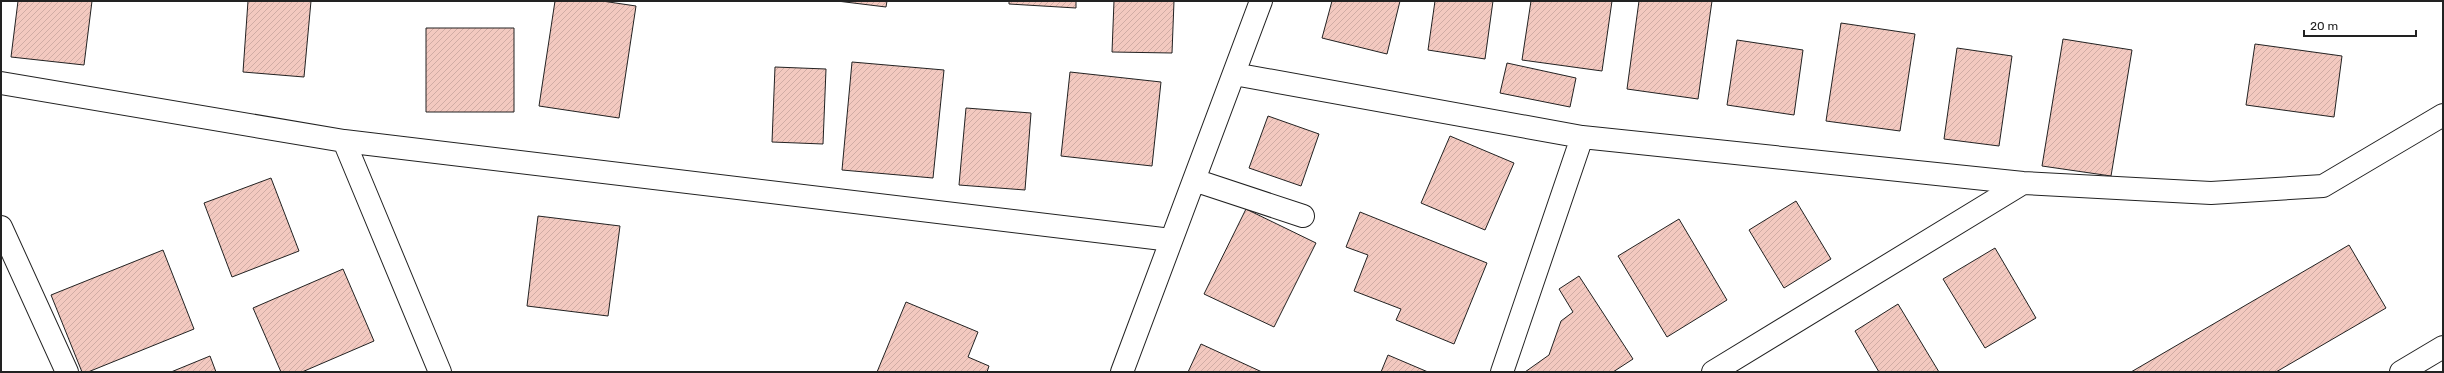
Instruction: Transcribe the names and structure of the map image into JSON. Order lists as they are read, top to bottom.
{
  "scale_bar": "20 m"
}
